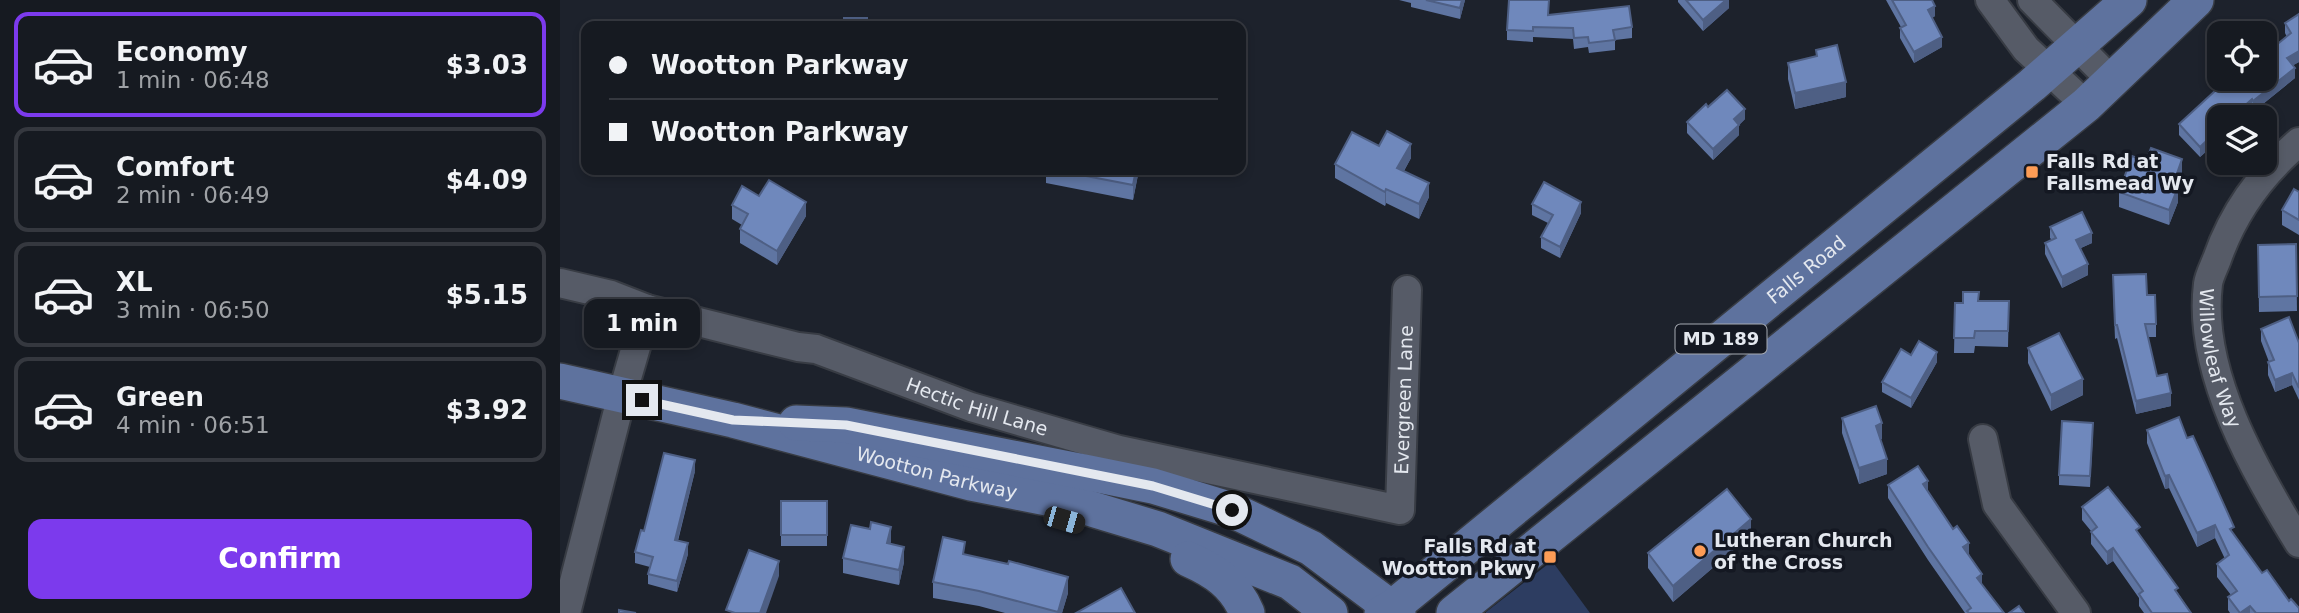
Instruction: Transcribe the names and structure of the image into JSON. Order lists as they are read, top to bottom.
{
  "streets": {
    "main road": ["Falls Road", "MD 189", "Wootton Parkway"],
    "street": ["Willowleaf Way", "Evergreen Lane", "Hectic Hill Lane"]
  },
  "crossings": [
    ["Falls Road", "Wootton Parkway"],
    ["Evergreen Lane", "Hectic Hill Lane"]
  ],
  "places": {
    "transit": ["Falls Rd at Fallsmead Wy", "Falls Rd at Wootton Pkwy"],
    "other": ["Lutheran Church of the Cross"]
  },
  "page": {
    "list": [
      {
        "name": "Economy",
        "note": "1 min · 06:48",
        "value": "$3.03"
      },
      {
        "name": "Comfort",
        "note": "2 min · 06:49",
        "value": "$4.09"
      },
      {
        "name": "XL",
        "note": "3 min · 06:50",
        "value": "$5.15"
      },
      {
        "name": "Green",
        "note": "4 min · 06:51",
        "value": "$3.92"
      }
    ],
    "banner": ["Wootton Parkway", "Wootton Parkway"],
    "bubble": "1 min",
    "buttons": "Confirm"
  }
}
